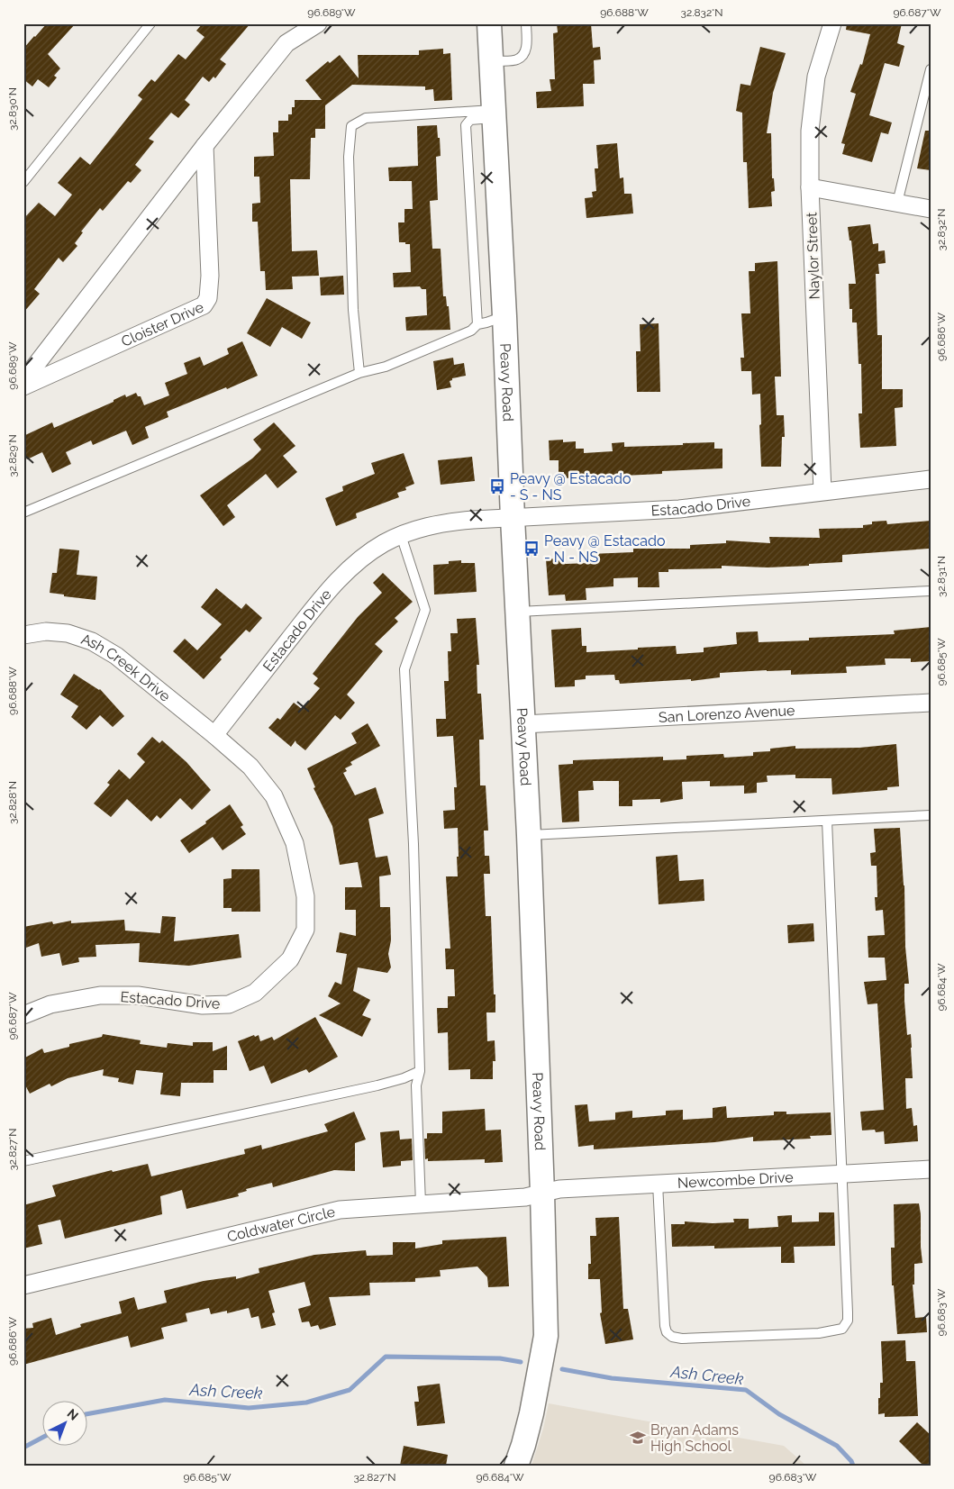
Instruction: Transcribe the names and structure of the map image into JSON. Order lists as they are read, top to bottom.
{
  "streets": {
    "street": [
      "Naylor Street",
      "Cloister Drive",
      "Peavy Road",
      "Estacado Drive",
      "Ash Creek Drive",
      "San Lorenzo Avenue",
      "Newcombe Drive",
      "Coldwater Circle"
    ]
  },
  "crossings": [
    ["Naylor Street", "Estacado Drive"],
    ["Peavy Road", "Estacado Drive"],
    ["Peavy Road", "San Lorenzo Avenue"],
    ["Peavy Road", "Newcombe Drive"],
    ["Peavy Road", "Coldwater Circle"],
    ["Estacado Drive", "Ash Creek Drive"],
    ["Newcombe Drive", "Coldwater Circle"]
  ],
  "water": ["Ash Creek"],
  "places": {
    "bus stop": ["Peavy @ Estacado - S - NS", "Peavy @ Estacado - N - NS"],
    "school or university": ["Bryan Adams High School"]
  },
  "north": "top right",
  "coordinates": [
    "96.689°W",
    "96.688°W",
    "32.832°N",
    "96.687°W",
    "32.830°N",
    "96.686°W",
    "32.829°N",
    "32.831°N",
    "96.685°W",
    "32.828°N",
    "96.684°W",
    "32.827°N",
    "96.683°W"
  ]
}
